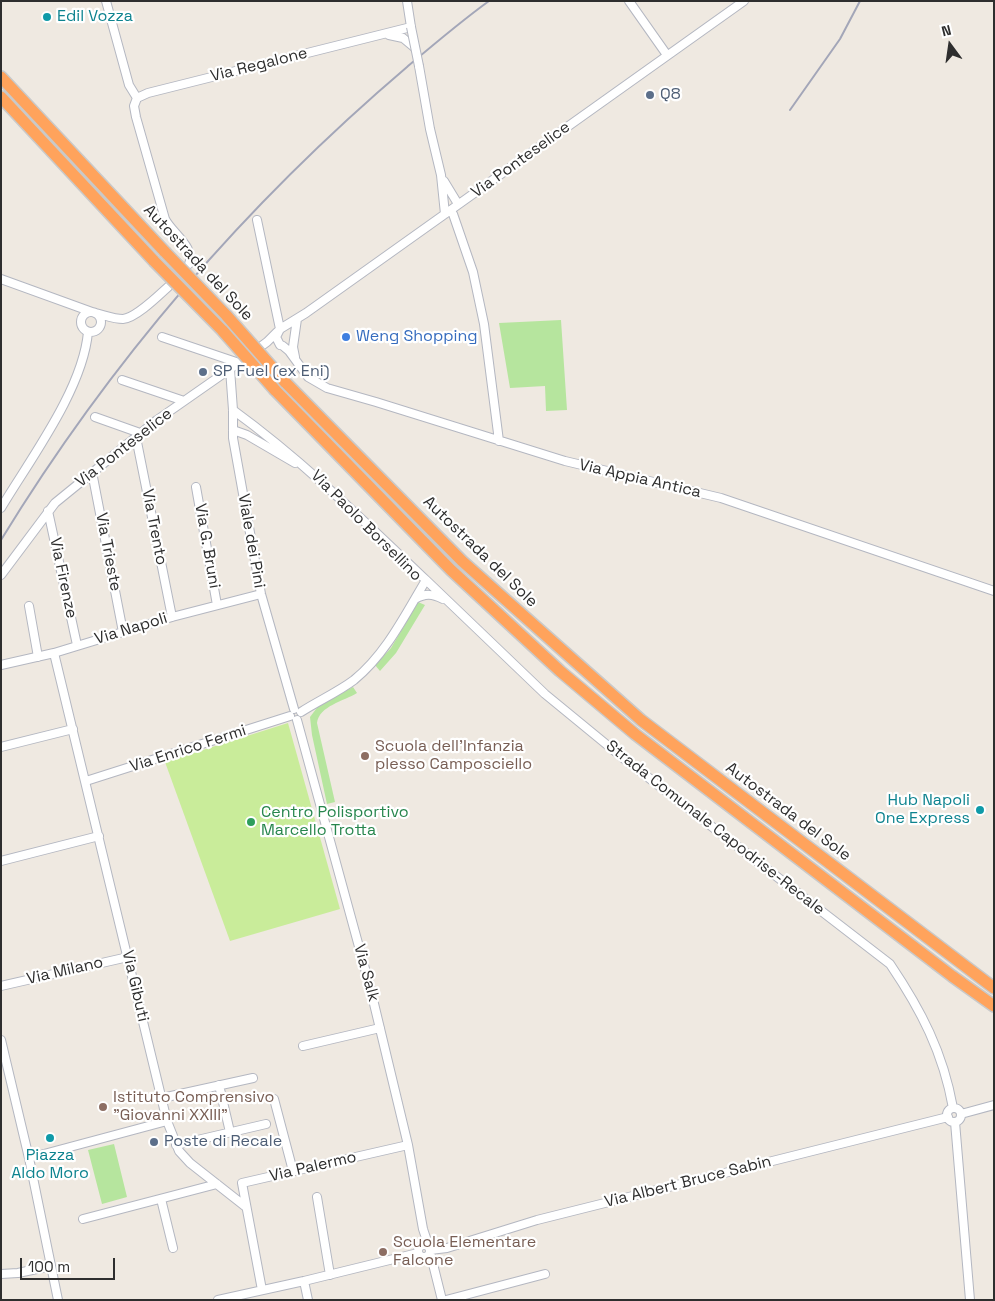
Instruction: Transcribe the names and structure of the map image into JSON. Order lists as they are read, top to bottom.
{
  "streets": {
    "highway": ["Autostrada del Sole"],
    "street": [
      "Via Regalone",
      "Via Ponteselice",
      "Via Appia Antica",
      "Via Paolo Borsellino",
      "Via Trento",
      "Viale dei Pini",
      "Via G. Bruni",
      "Via Trieste",
      "Via Firenze",
      "Via Napoli",
      "Via Enrico Fermi",
      "Strada Comunale Capodrise-Recale",
      "Via Milano",
      "Via Salk",
      "Via Gibuti",
      "Via Palermo",
      "Via Albert Bruce Sabin"
    ]
  },
  "crossings": [
    ["Via Ponteselice", "Via Appia Antica"],
    ["Via Ponteselice", "Via Trento"],
    ["Via Ponteselice", "Viale dei Pini"],
    ["Via Ponteselice", "Via Trieste"],
    ["Via Ponteselice", "Via Firenze"],
    ["Via Paolo Borsellino", "Viale dei Pini"],
    ["Via Paolo Borsellino", "Strada Comunale Capodrise-Recale"],
    ["Via Trento", "Via Napoli"],
    ["Viale dei Pini", "Via Napoli"],
    ["Via G. Bruni", "Via Napoli"],
    ["Via Trieste", "Via Napoli"],
    ["Via Firenze", "Via Napoli"],
    ["Via Napoli", "Via Gibuti"],
    ["Via Enrico Fermi", "Via Salk"],
    ["Via Enrico Fermi", "Via Gibuti"],
    ["Strada Comunale Capodrise-Recale", "Via Albert Bruce Sabin"],
    ["Via Milano", "Via Gibuti"],
    ["Via Salk", "Via Palermo"],
    ["Via Salk", "Via Albert Bruce Sabin"],
    ["Via Gibuti", "Via Palermo"]
  ],
  "places": [
    "Edil Vozza",
    "Q8",
    "Weng Shopping",
    "SP Fuel (ex Eni)",
    "Scuola dell'Infanzia plesso Camposciello",
    "Hub Napoli One Express",
    "Centro Polisportivo Marcello Trotta",
    "Istituto Comprensivo \"Giovanni XXIII\"",
    "Piazza Aldo Moro",
    "Poste di Recale",
    "Scuola Elementare Falcone"
  ],
  "scale_bar": "100 m",
  "north": "top"
}
